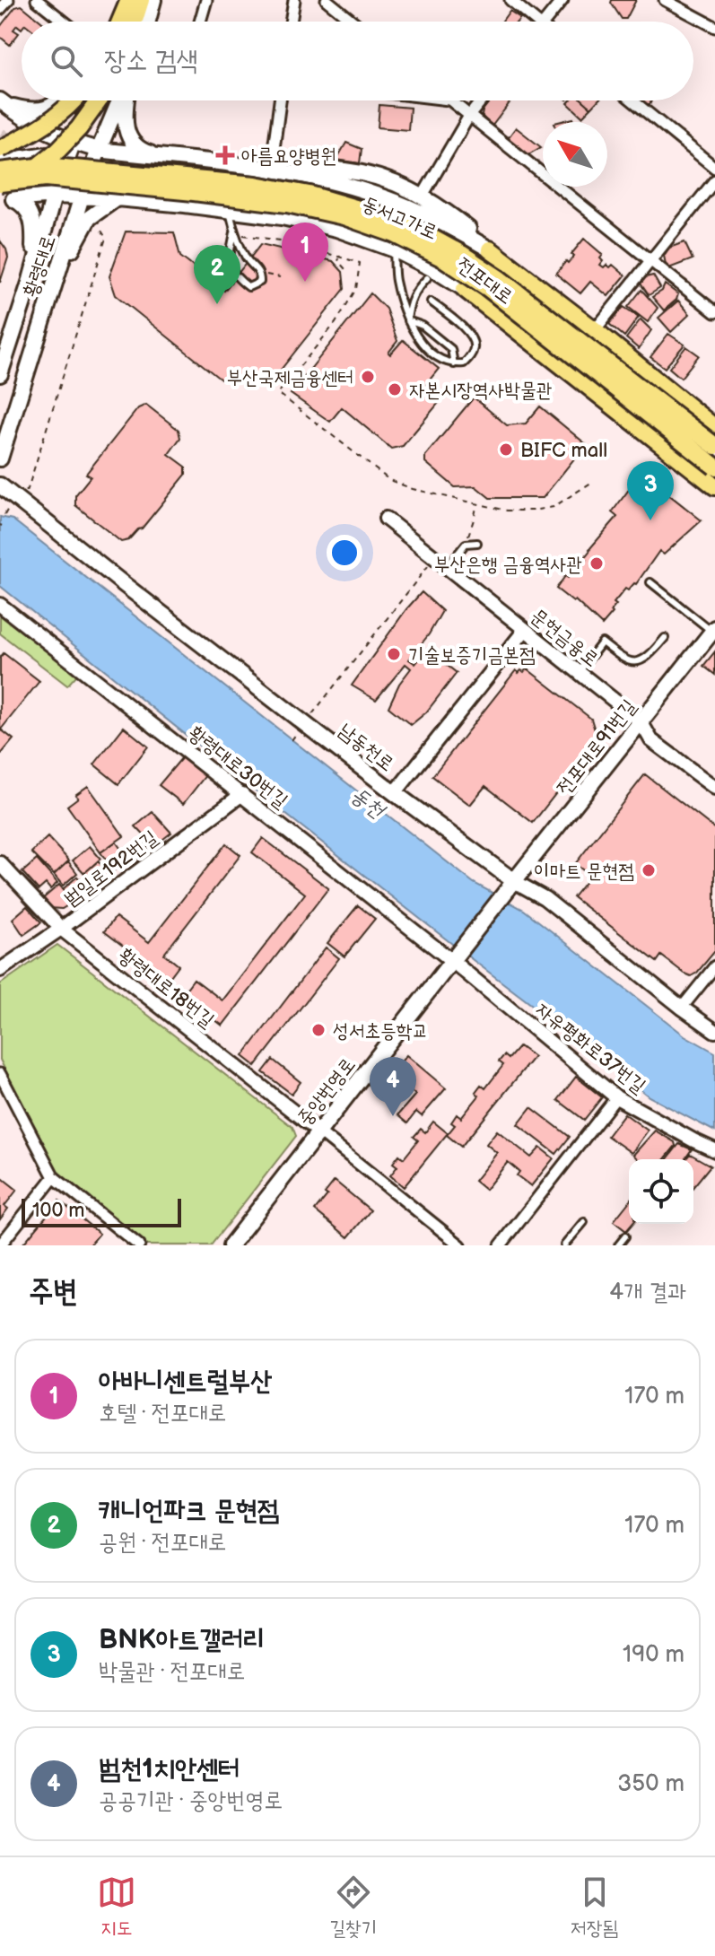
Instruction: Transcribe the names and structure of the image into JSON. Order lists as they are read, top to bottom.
{
  "streets": {
    "main road": [
      "동서고가로",
      "황령대로",
      "전포대로",
      "남동천로",
      "전포대로91번길",
      "중앙번영로"
    ],
    "street": [
      "문현금융로",
      "황령대로30번길",
      "범일로192번길",
      "황령대로18번길",
      "자유평화로37번길"
    ]
  },
  "crossings": [
    ["동서고가로", "전포대로"],
    ["황령대로", "전포대로"],
    ["문현금융로", "전포대로91번길"],
    ["남동천로", "전포대로91번길"],
    ["전포대로91번길", "황령대로30번길"],
    ["전포대로91번길", "자유평화로37번길"],
    ["전포대로91번길", "중앙번영로"],
    ["황령대로30번길", "범일로192번길"],
    ["황령대로30번길", "자유평화로37번길"],
    ["황령대로30번길", "중앙번영로"],
    ["범일로192번길", "황령대로18번길"],
    ["황령대로18번길", "중앙번영로"],
    ["자유평화로37번길", "중앙번영로"]
  ],
  "water": ["동천"],
  "places": {
    "health": ["아름요양병원"],
    "other": [
      "부산국제금융센터",
      "자본시장역사박물관",
      "BIFC mall",
      "부산은행 금융역사관",
      "기술보증기금본점",
      "이마트 문현점",
      "성서초등학교"
    ]
  },
  "scale_bar": "100 m",
  "north": "top left",
  "page": {
    "search": "장소 검색",
    "pins": [
      "1",
      "2",
      "3",
      "4"
    ],
    "scale": "100 m",
    "heading": ["주변", "4개 결과"],
    "list": [
      {
        "mark": "1",
        "name": "아바니센트럴부산",
        "note": "호텔 · 전포대로",
        "value": "170 m"
      },
      {
        "mark": "2",
        "name": "캐니언파크 문현점",
        "note": "공원 · 전포대로",
        "value": "170 m"
      },
      {
        "mark": "3",
        "name": "BNK아트갤러리",
        "note": "박물관 · 전포대로",
        "value": "190 m"
      },
      {
        "mark": "4",
        "name": "범천1치안센터",
        "note": "공공기관 · 중앙번영로",
        "value": "350 m"
      }
    ],
    "nav": ["지도", "길찾기", "저장됨"]
  }
}
